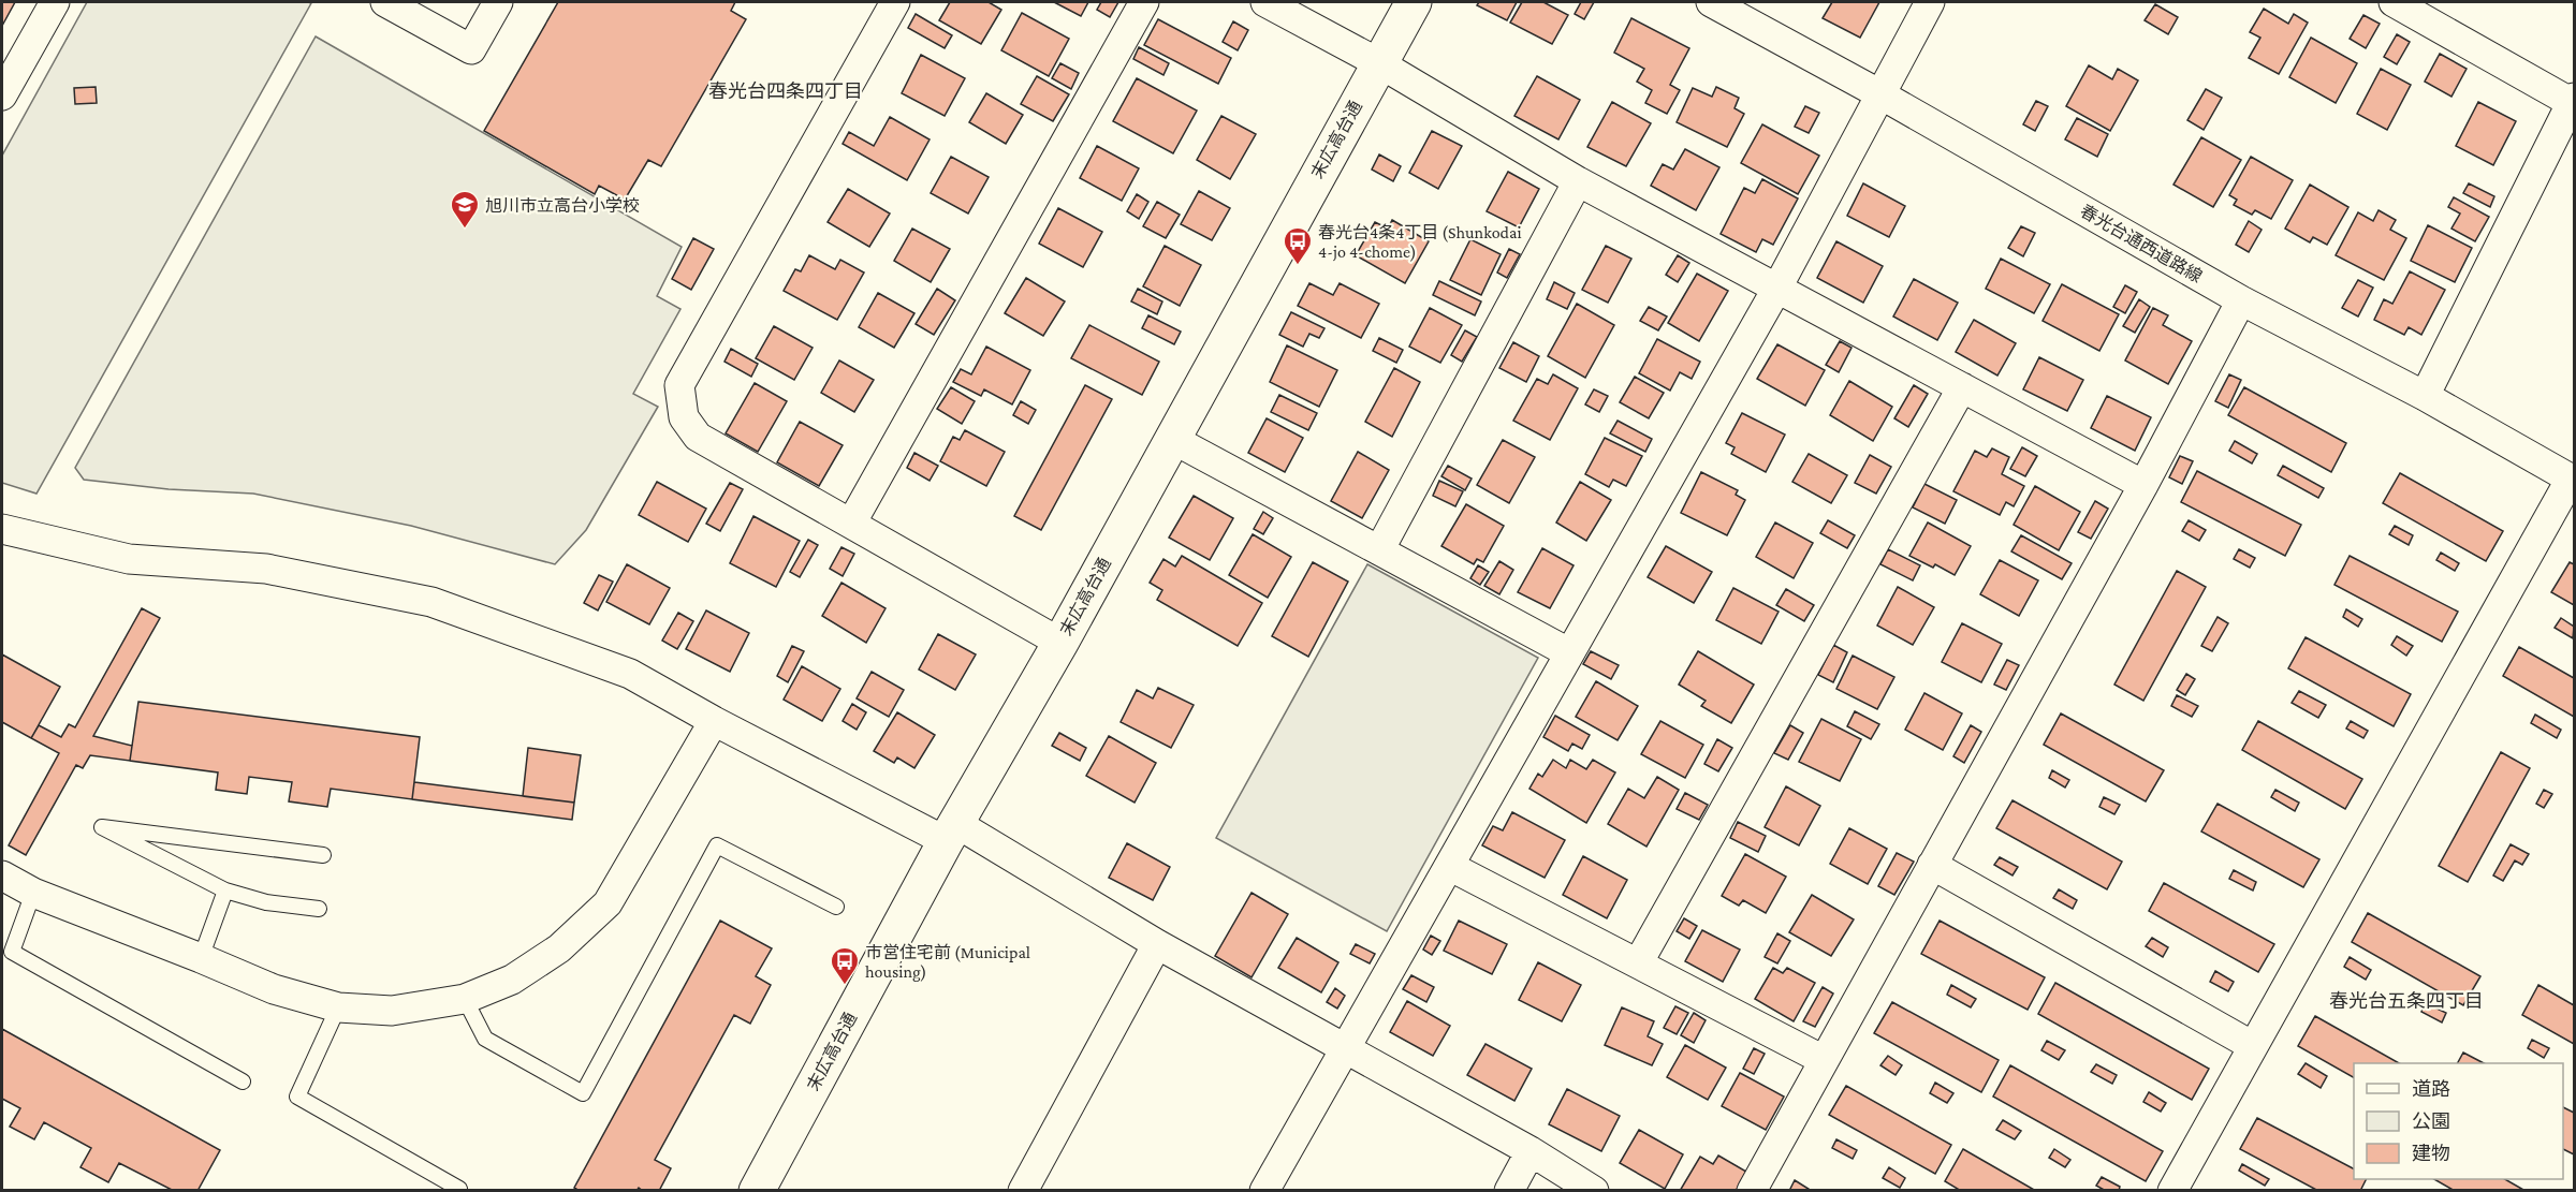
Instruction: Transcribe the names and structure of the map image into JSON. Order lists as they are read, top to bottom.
{
  "streets": {
    "street": ["末広高台通", "春光台通西道路線"]
  },
  "districts": ["春光台四条四丁目", "春光台五条四丁目"],
  "places": {
    "school or university": ["旭川市立高台小学校"],
    "bus stop": ["春光台4条4丁目 (Shunkodai 4-jo 4-chome)", "市営住宅前 (Municipal housing)"]
  },
  "legend": ["道路", "公園", "建物"]
}
